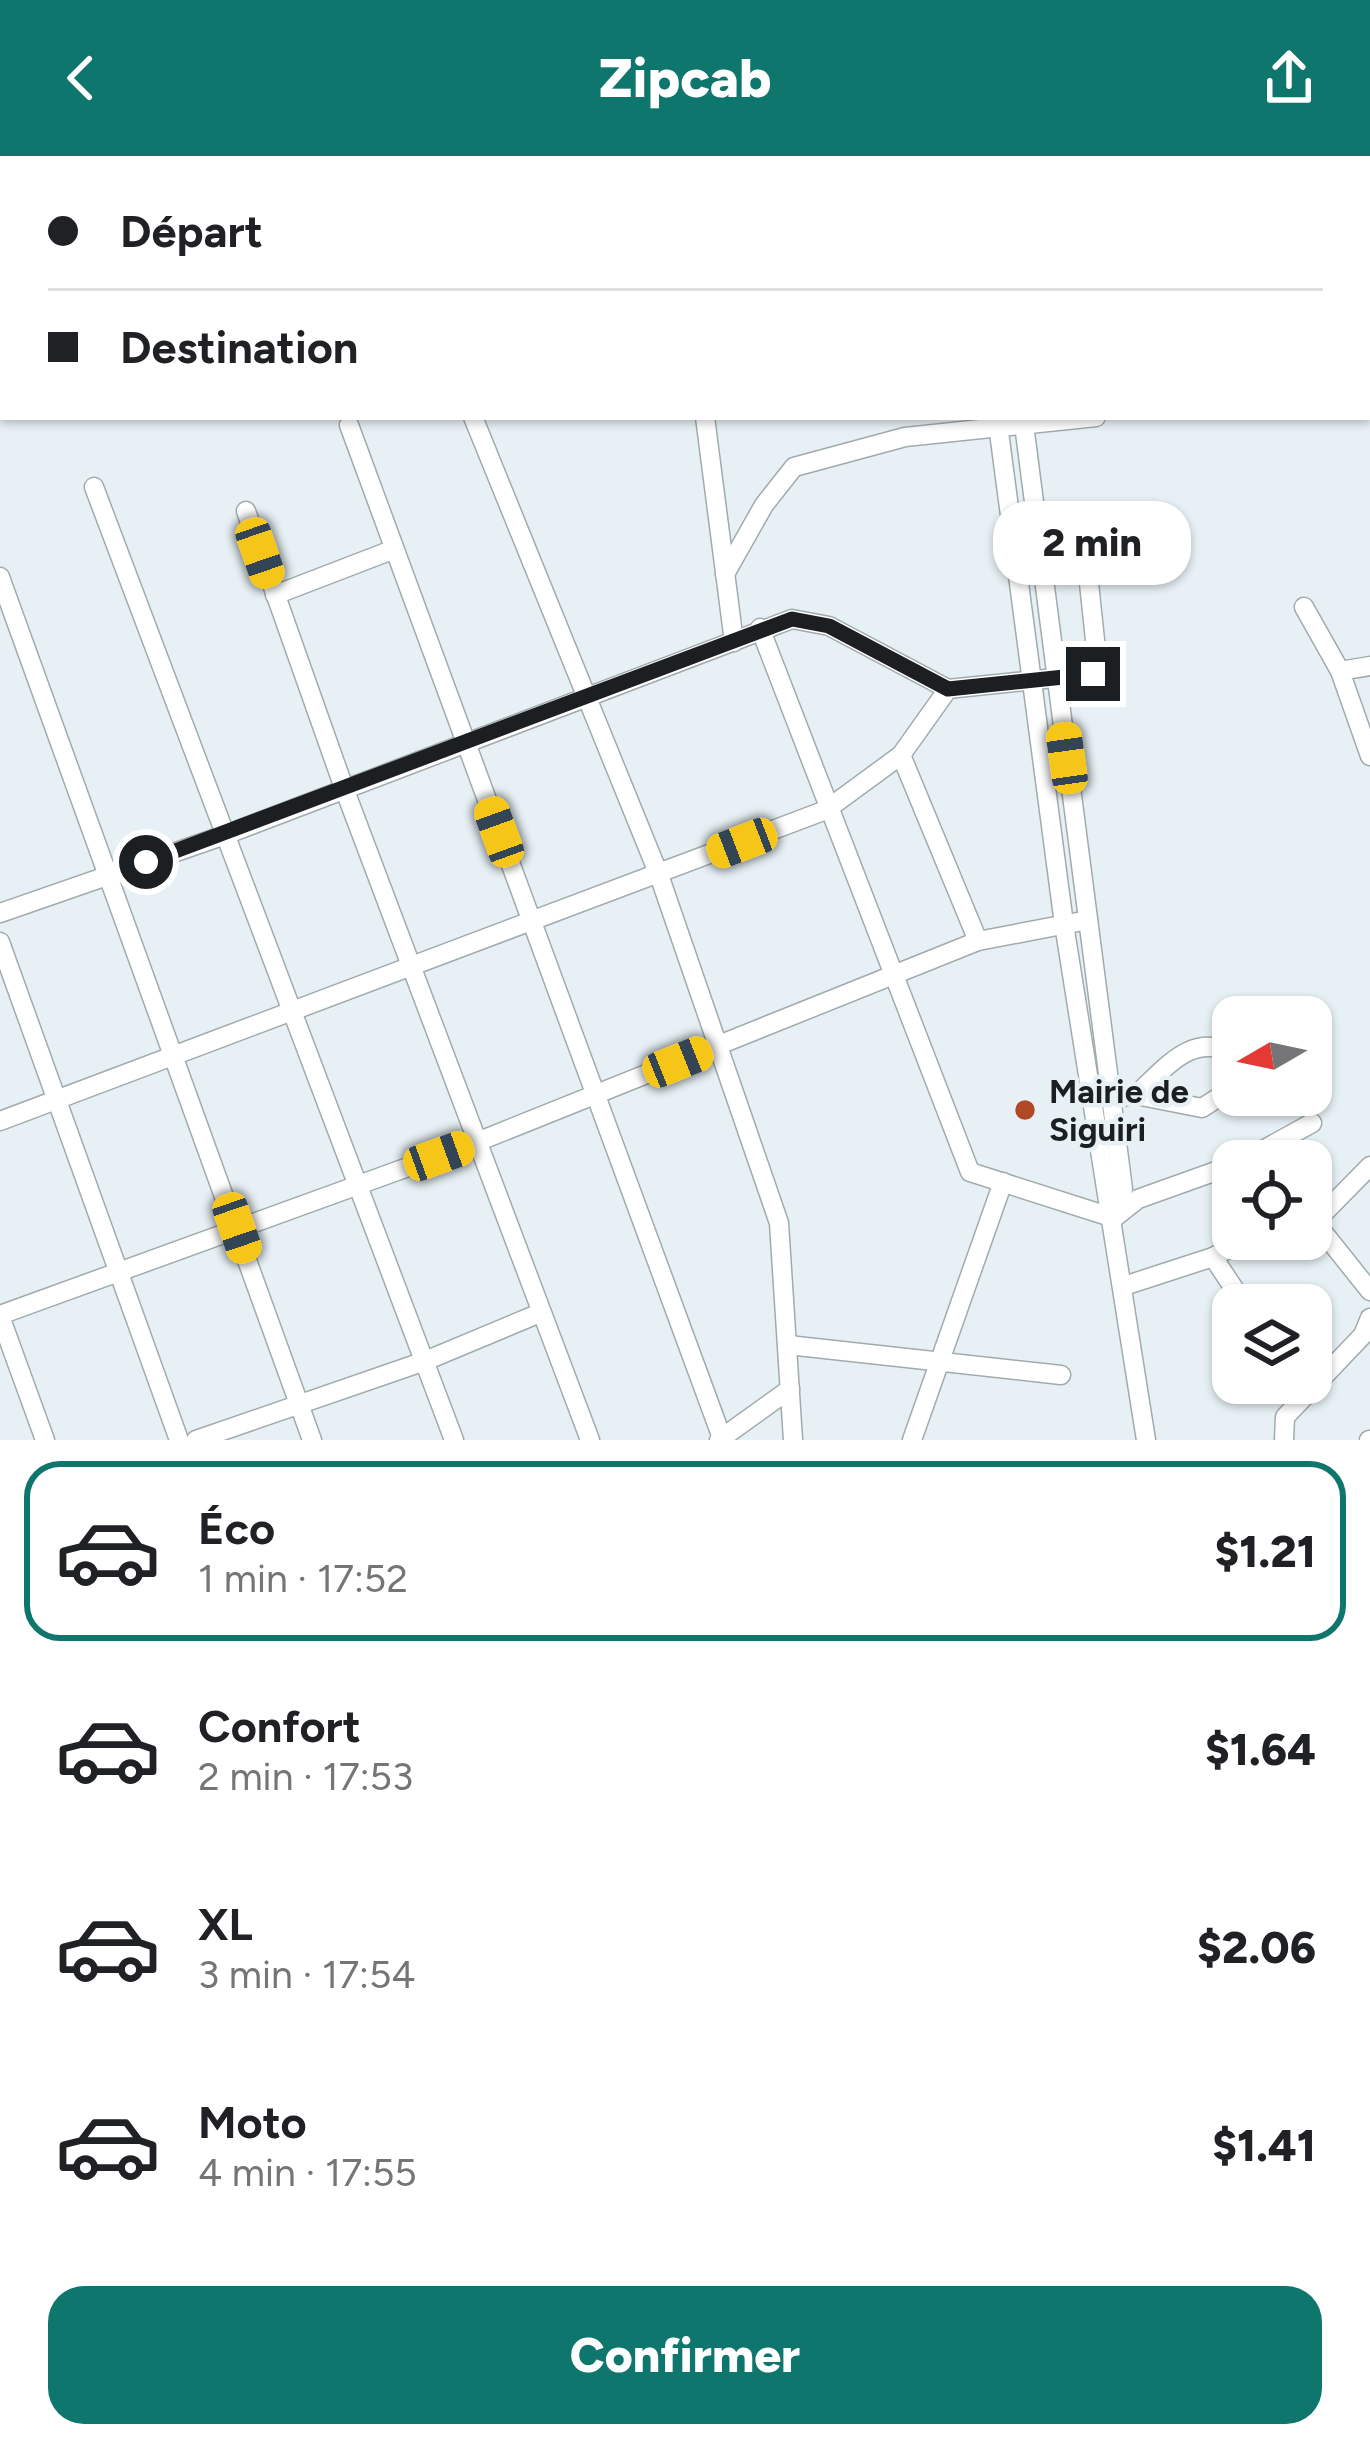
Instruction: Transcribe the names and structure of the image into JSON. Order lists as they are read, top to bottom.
{
  "places": ["Mairie de Siguiri"],
  "north": "left",
  "page": {
    "header": "Zipcab",
    "banner": ["Départ", "Destination"],
    "bubble": "2 min",
    "list": [
      {
        "name": "Éco",
        "note": "1 min · 17:52",
        "value": "$1.21"
      },
      {
        "name": "Confort",
        "note": "2 min · 17:53",
        "value": "$1.64"
      },
      {
        "name": "XL",
        "note": "3 min · 17:54",
        "value": "$2.06"
      },
      {
        "name": "Moto",
        "note": "4 min · 17:55",
        "value": "$1.41"
      }
    ],
    "buttons": "Confirmer"
  }
}
